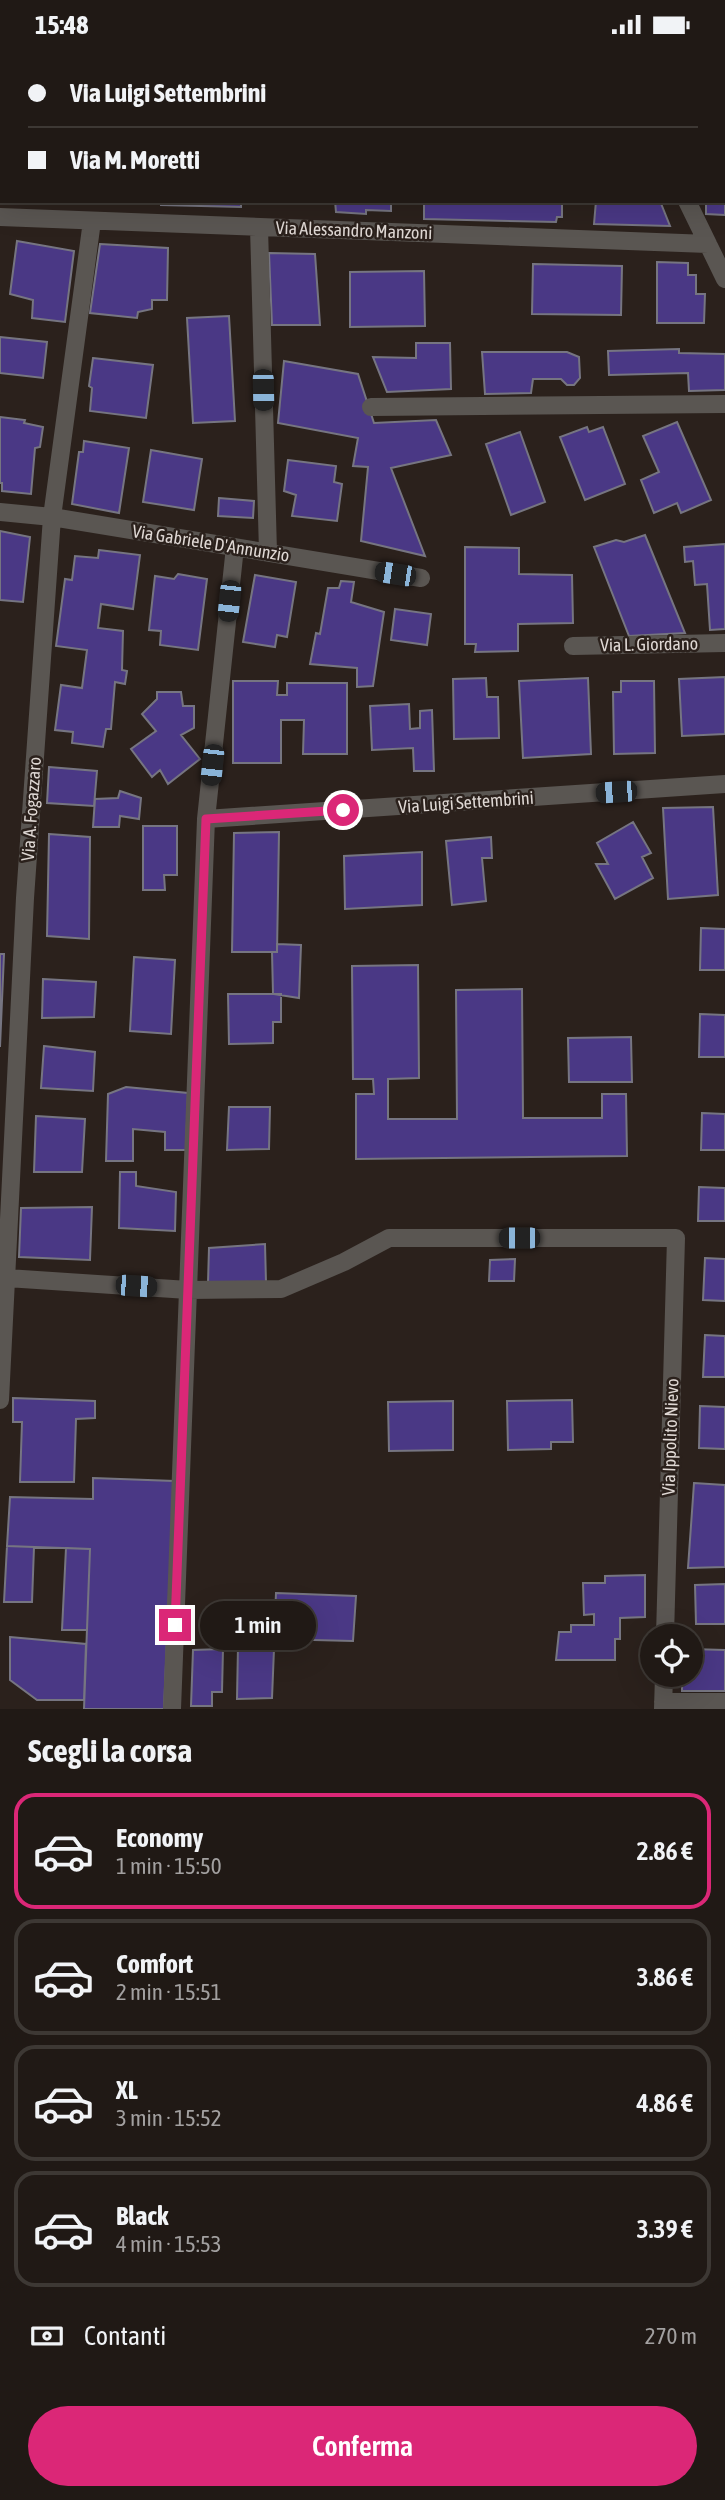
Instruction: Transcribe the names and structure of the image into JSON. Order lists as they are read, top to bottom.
{
  "streets": {
    "street": [
      "Via Alessandro Manzoni",
      "Via Gabriele D'Annunzio",
      "Via L. Giordano",
      "Via Luigi Settembrini",
      "Via A. Fogazzaro",
      "Via Ippolito Nievo"
    ]
  },
  "crossings": [
    ["Via Alessandro Manzoni", "Via A. Fogazzaro"],
    ["Via Gabriele D'Annunzio", "Via A. Fogazzaro"]
  ],
  "page": {
    "status": "15:48",
    "banner": ["Via Luigi Settembrini", "Via M. Moretti"],
    "bubble": "1 min",
    "heading": "Scegli la corsa",
    "list": [
      {
        "name": "Economy",
        "note": "1 min · 15:50",
        "value": "2.86 €"
      },
      {
        "name": "Comfort",
        "note": "2 min · 15:51",
        "value": "3.86 €"
      },
      {
        "name": "XL",
        "note": "3 min · 15:52",
        "value": "4.86 €"
      },
      {
        "name": "Black",
        "note": "4 min · 15:53",
        "value": "3.39 €"
      }
    ],
    "pay": ["Contanti", "270 m"],
    "buttons": "Conferma"
  }
}
